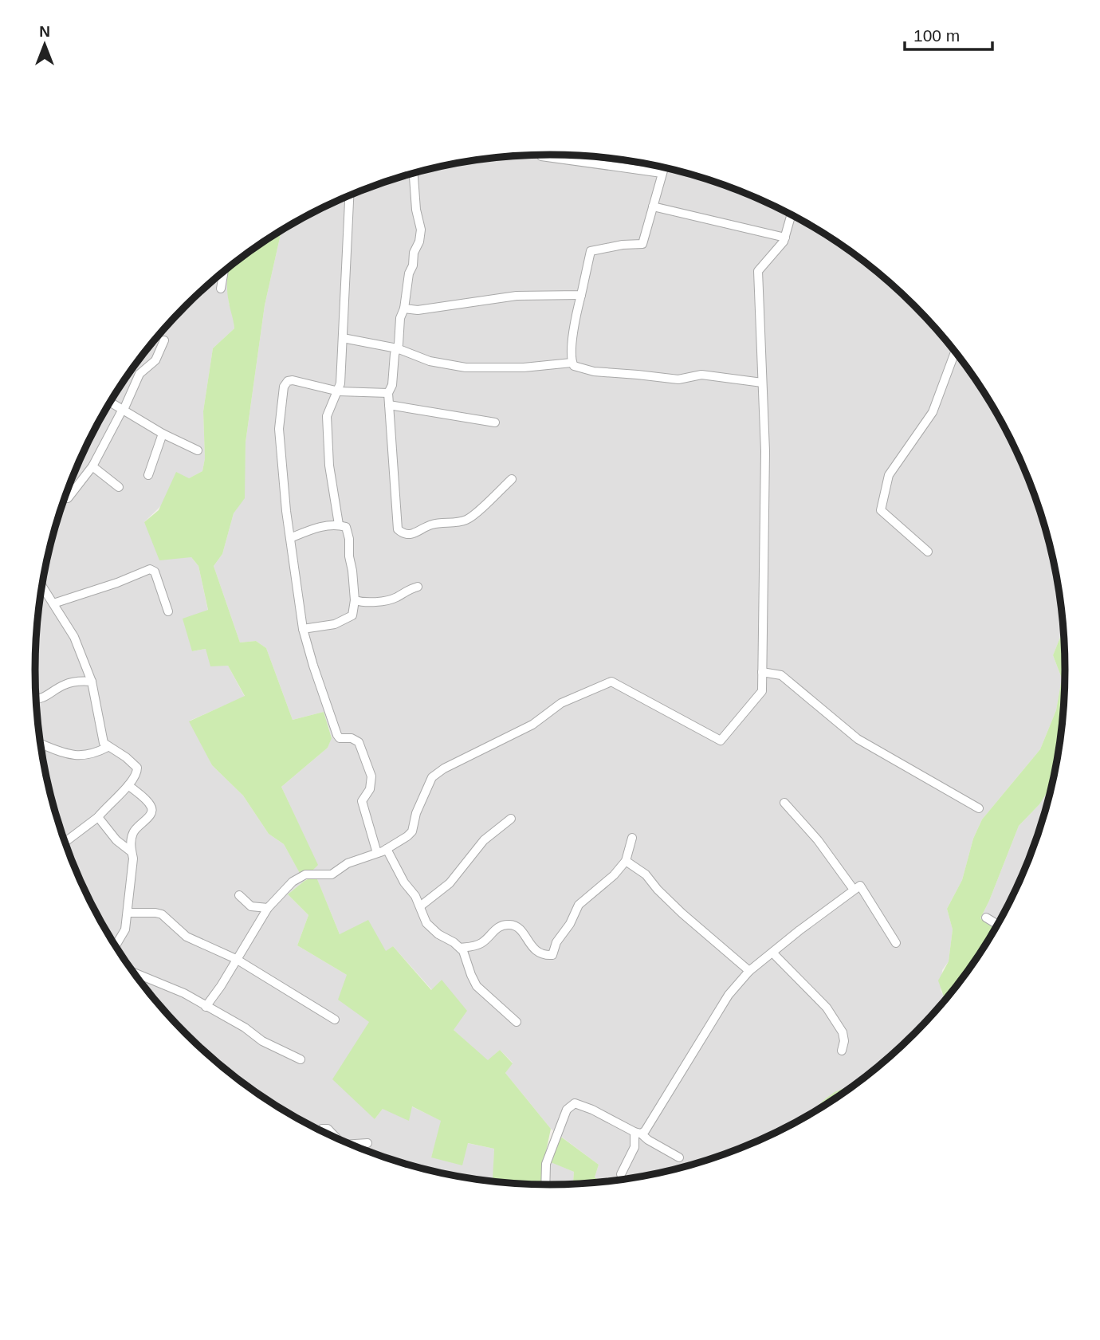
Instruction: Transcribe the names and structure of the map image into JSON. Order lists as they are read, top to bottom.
{
  "scale_bar": "100 m",
  "north": "top"
}
